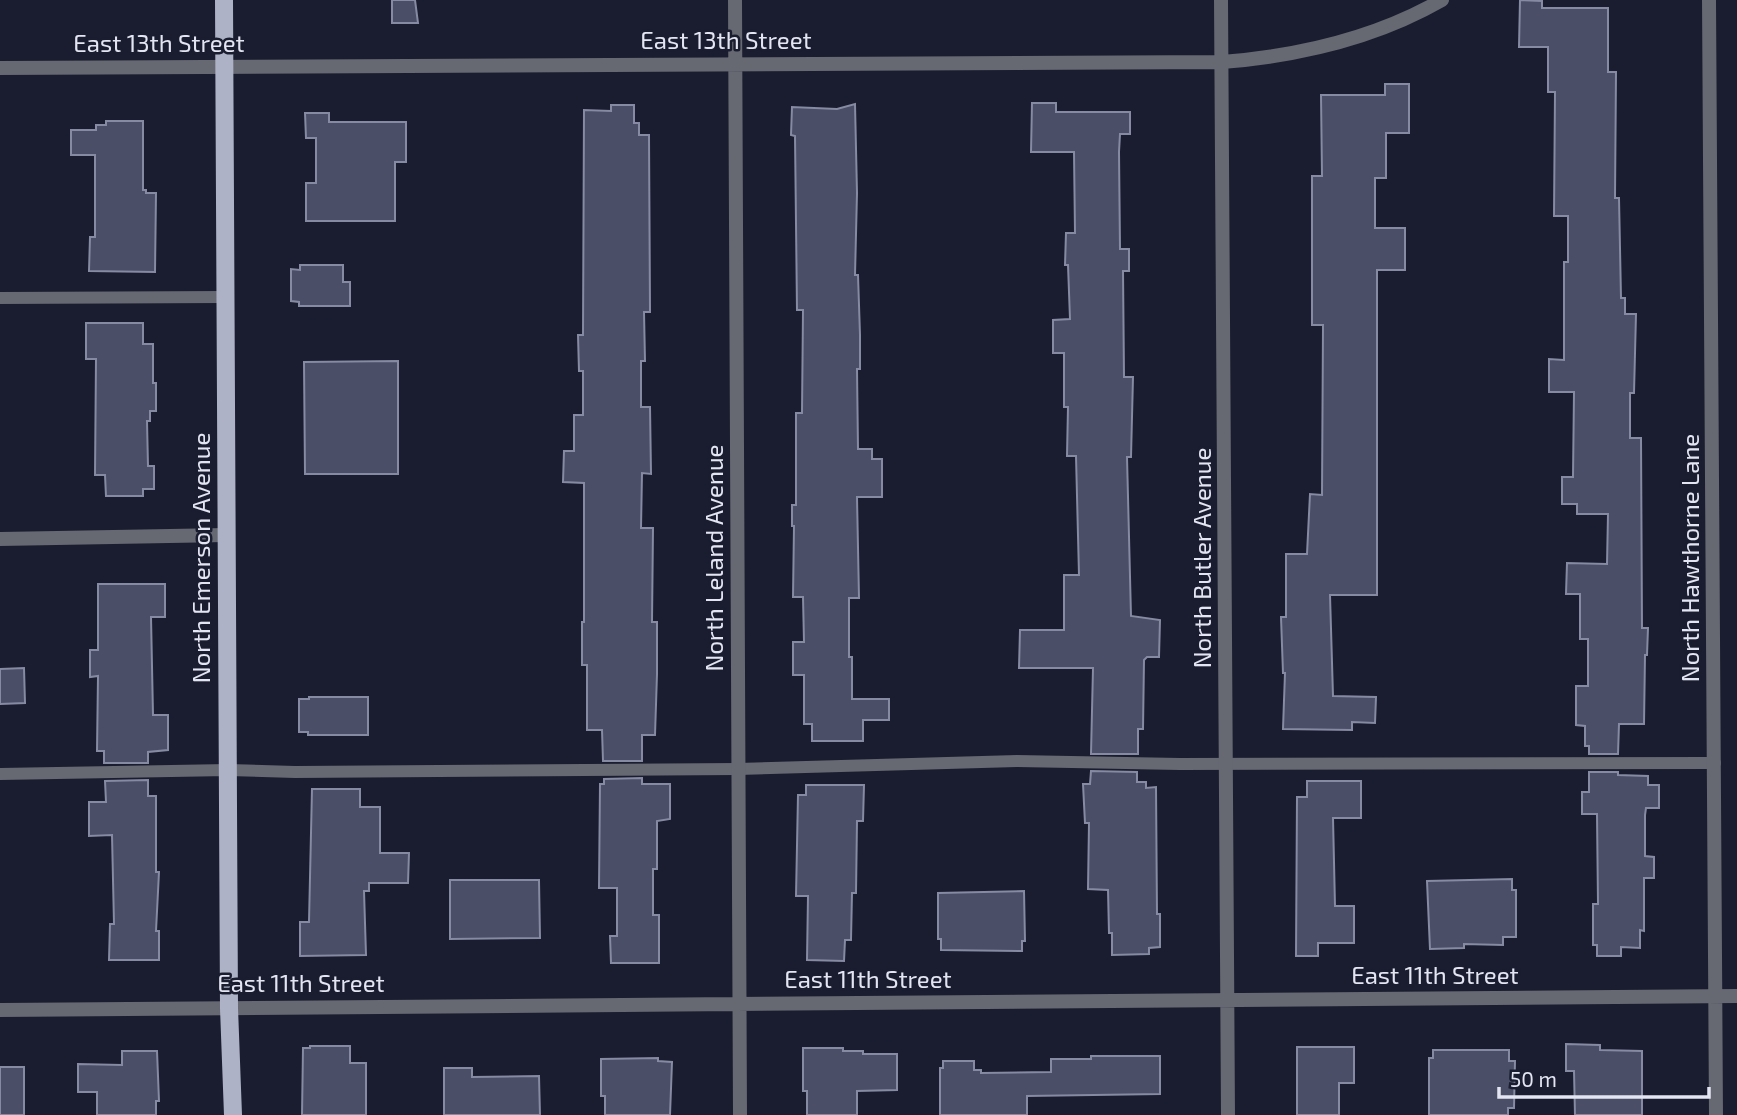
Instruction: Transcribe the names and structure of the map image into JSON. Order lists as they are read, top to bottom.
{
  "streets": {
    "main road": ["North Emerson Avenue"],
    "street": [
      "East 13th Street",
      "North Leland Avenue",
      "North Butler Avenue",
      "North Hawthorne Lane",
      "East 11th Street"
    ]
  },
  "crossings": [
    ["East 13th Street", "North Emerson Avenue"],
    ["East 13th Street", "North Leland Avenue"],
    ["East 13th Street", "North Butler Avenue"],
    ["North Emerson Avenue", "East 11th Street"],
    ["North Leland Avenue", "East 11th Street"],
    ["North Butler Avenue", "East 11th Street"],
    ["North Hawthorne Lane", "East 11th Street"]
  ],
  "scale_bar": "50 m"
}
